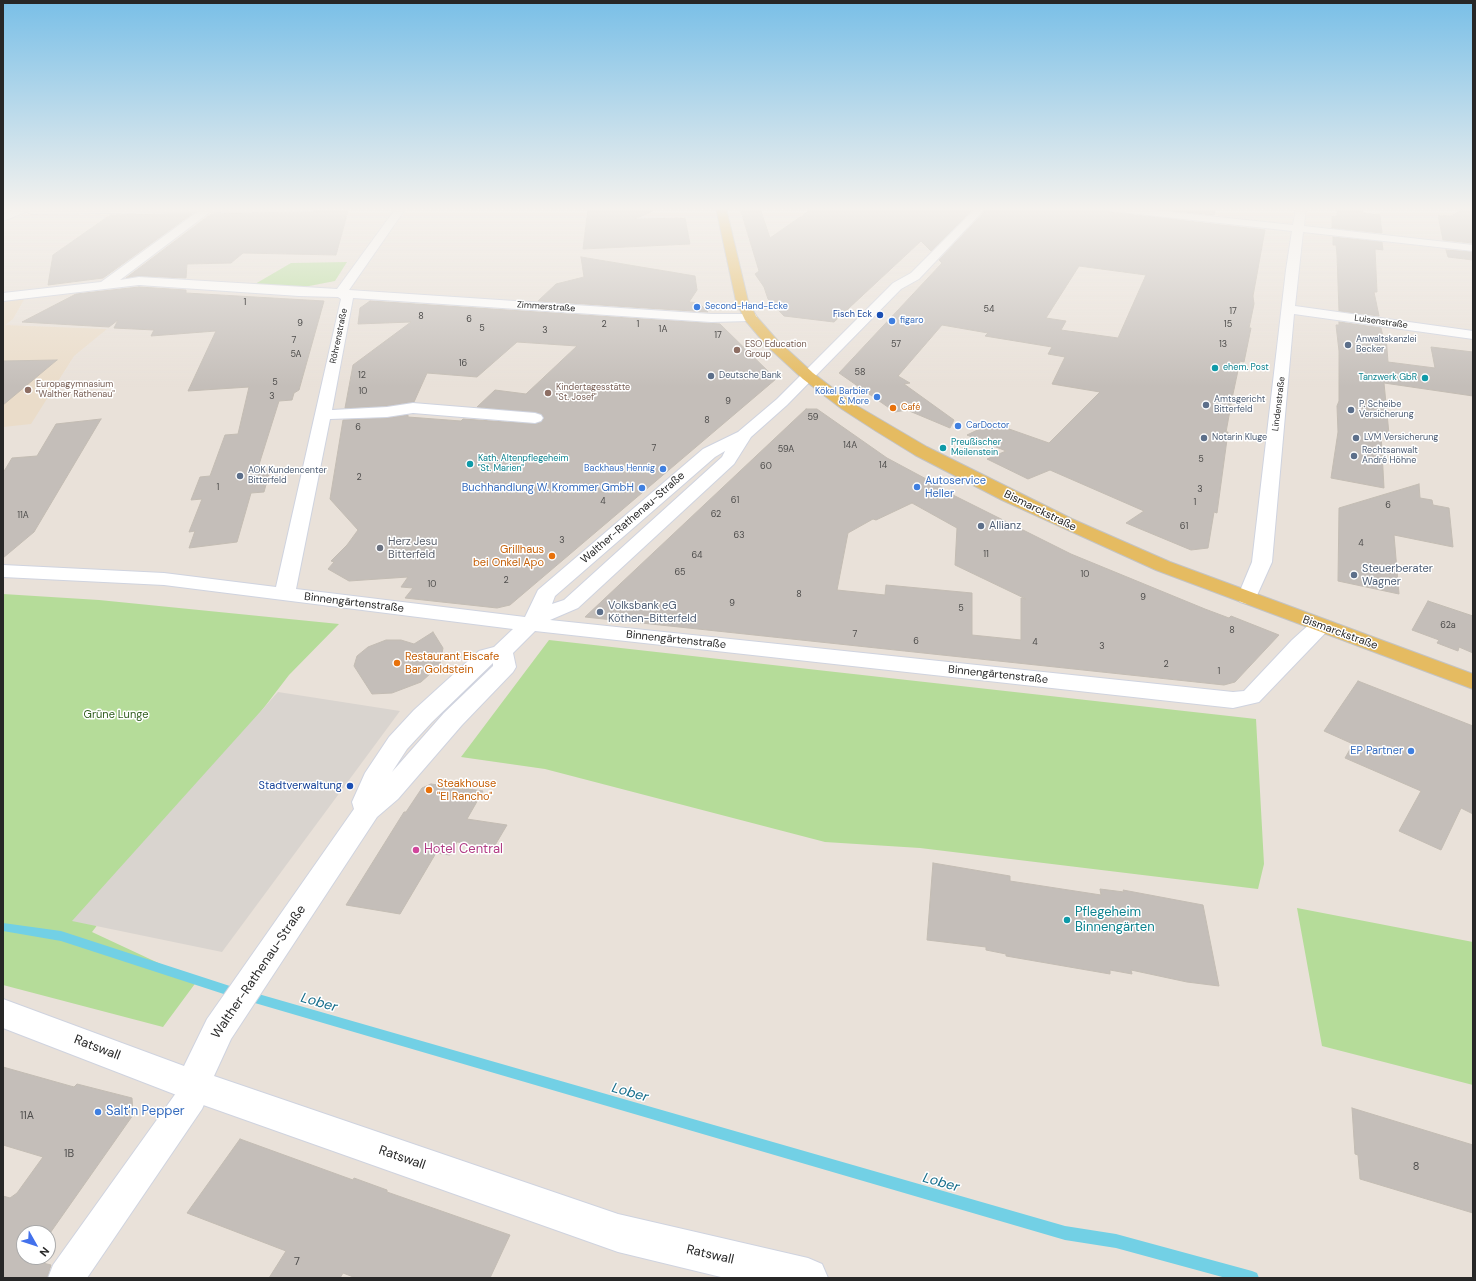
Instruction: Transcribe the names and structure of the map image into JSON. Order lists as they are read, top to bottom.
{
  "streets": {
    "main road": ["Bismarckstraße"],
    "street": [
      "Zimmerstraße",
      "Luisenstraße",
      "Röhrenstraße",
      "Lindenstraße",
      "Walther-Rathenau-Straße",
      "Binnengärtenstraße",
      "Ratswall"
    ]
  },
  "crossings": [
    ["Zimmerstraße", "Röhrenstraße"],
    ["Zimmerstraße", "Bismarckstraße"],
    ["Luisenstraße", "Lindenstraße"],
    ["Röhrenstraße", "Binnengärtenstraße"],
    ["Lindenstraße", "Bismarckstraße"],
    ["Bismarckstraße", "Walther-Rathenau-Straße"],
    ["Bismarckstraße", "Binnengärtenstraße"],
    ["Walther-Rathenau-Straße", "Binnengärtenstraße"],
    ["Walther-Rathenau-Straße", "Ratswall"]
  ],
  "water": ["Lober"],
  "parks": ["Grüne Lunge"],
  "places": [
    "Second-Hand-Ecke",
    "Fisch Eck",
    "figaro",
    "Anwaltskanzlei Becker",
    "ESO Education Group",
    "ehem. Post",
    "Deutsche Bank",
    "Tanzwerk GbR",
    "Europagymnasium \"Walther Rathenau\"",
    "Kindertagesstätte \"St. Josef\"",
    "Kökel Barbier & More",
    "Amtsgericht Bitterfeld",
    "Café",
    "P. Scheibe Versicherung",
    "CarDoctor",
    "Notarin Kluge",
    "LVM Versicherung",
    "Preußischer Meilenstein",
    "Rechtsanwalt André Höhne",
    "Kath. Altenpflegeheim \"St. Marien\"",
    "Backhaus Hennig",
    "AOK Kundencenter Bitterfeld",
    "Autoservice Heller",
    "Buchhandlung W. Krommer GmbH",
    "Allianz",
    "Herz Jesu Bitterfeld",
    "Grillhaus bei Onkel Apo",
    "Steuerberater Wagner",
    "Volksbank eG Köthen-Bitterfeld",
    "Restaurant Eiscafe Bar Goldstein",
    "EP Partner",
    "Stadtverwaltung",
    "Steakhouse \"El Rancho\"",
    "Hotel Central",
    "Pflegeheim Binnengärten",
    "Salt'n Pepper"
  ],
  "house_numbers": [
    "1",
    "54",
    "17",
    "8",
    "6",
    "9",
    "2",
    "1",
    "15",
    "5",
    "1A",
    "3",
    "17",
    "7",
    "57",
    "13",
    "5A",
    "16",
    "58",
    "12",
    "5",
    "10",
    "3",
    "9",
    "59",
    "8",
    "6",
    "14A",
    "7",
    "59A",
    "5",
    "14",
    "60",
    "2",
    "1",
    "3",
    "61",
    "4",
    "1",
    "6",
    "62",
    "11A",
    "61",
    "63",
    "3",
    "4",
    "11",
    "64",
    "65",
    "10",
    "2",
    "10",
    "8",
    "9",
    "9",
    "5",
    "62a",
    "8",
    "7",
    "6",
    "4",
    "3",
    "2",
    "1",
    "11A",
    "1B",
    "8",
    "7"
  ],
  "north": "bottom right"
}
